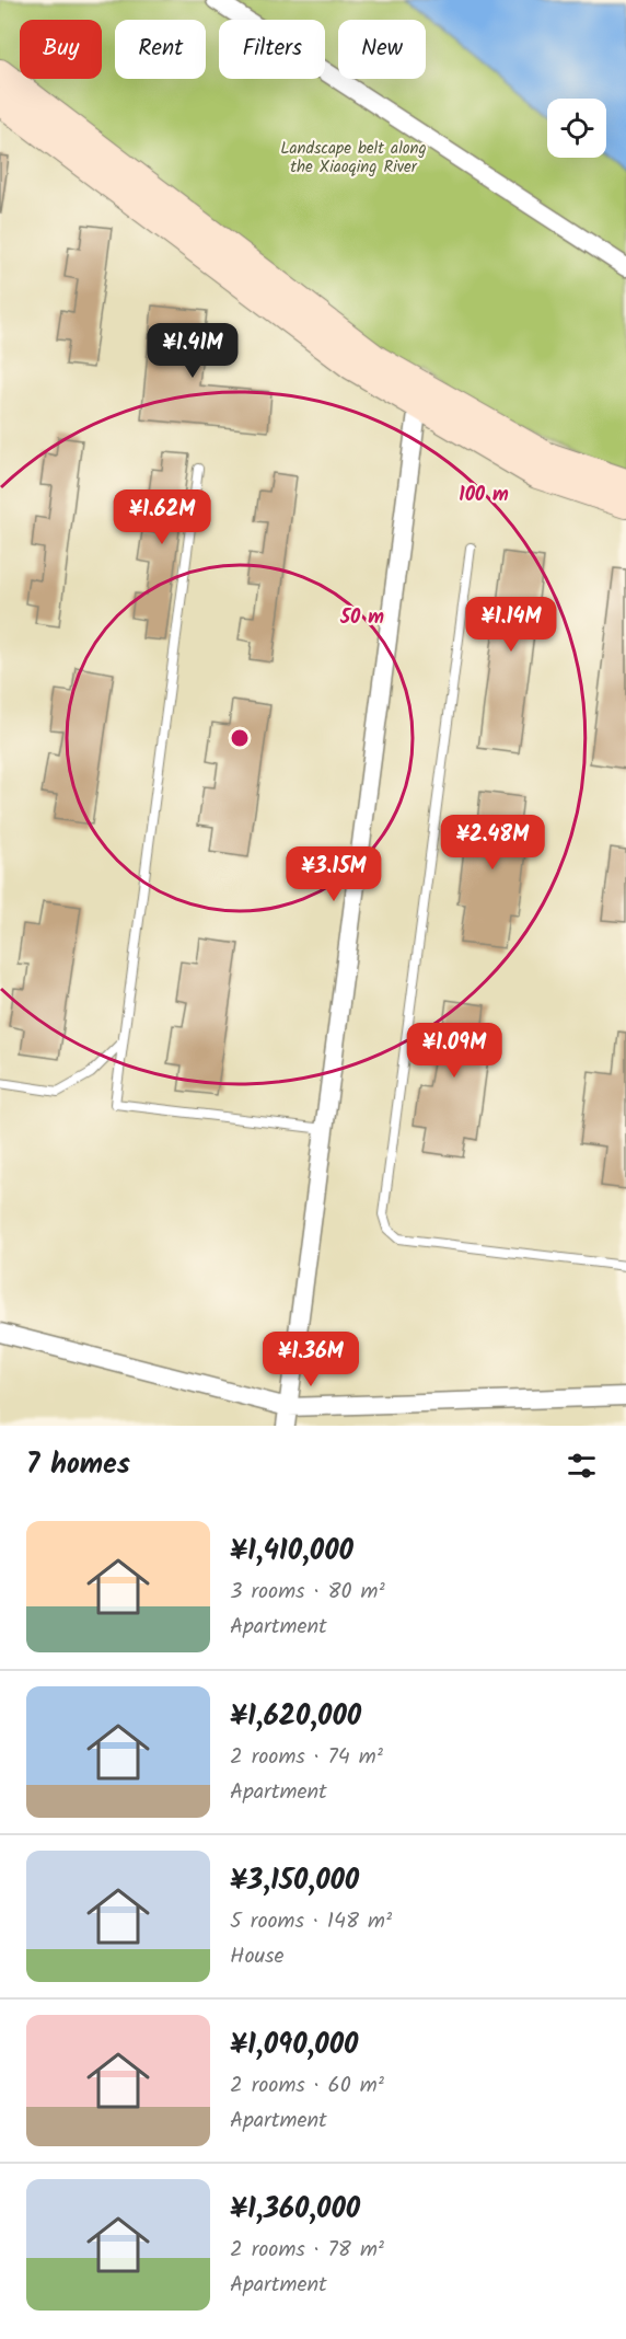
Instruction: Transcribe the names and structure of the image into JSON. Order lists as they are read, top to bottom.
{
  "parks": ["Landscape belt along the Xiaoqing River"],
  "page": {
    "chip": [
      "Buy",
      "Rent",
      "Filters",
      "New"
    ],
    "price": [
      "¥1.41M",
      "¥1.62M",
      "¥1.14M",
      "¥2.48M",
      "¥3.15M",
      "¥1.09M",
      "¥1.36M"
    ],
    "heading": "7 homes",
    "list": [
      {
        "name": "¥1,410,000",
        "note": "3 rooms · 80 m² · Apartment"
      },
      {
        "name": "¥1,620,000",
        "note": "2 rooms · 74 m² · Apartment"
      },
      {
        "name": "¥3,150,000",
        "note": "5 rooms · 148 m² · House"
      },
      {
        "name": "¥1,090,000",
        "note": "2 rooms · 60 m² · Apartment"
      },
      {
        "name": "¥1,360,000",
        "note": "2 rooms · 78 m² · Apartment"
      }
    ]
  },
  "rings": ["100 m", "50 m"]
}
